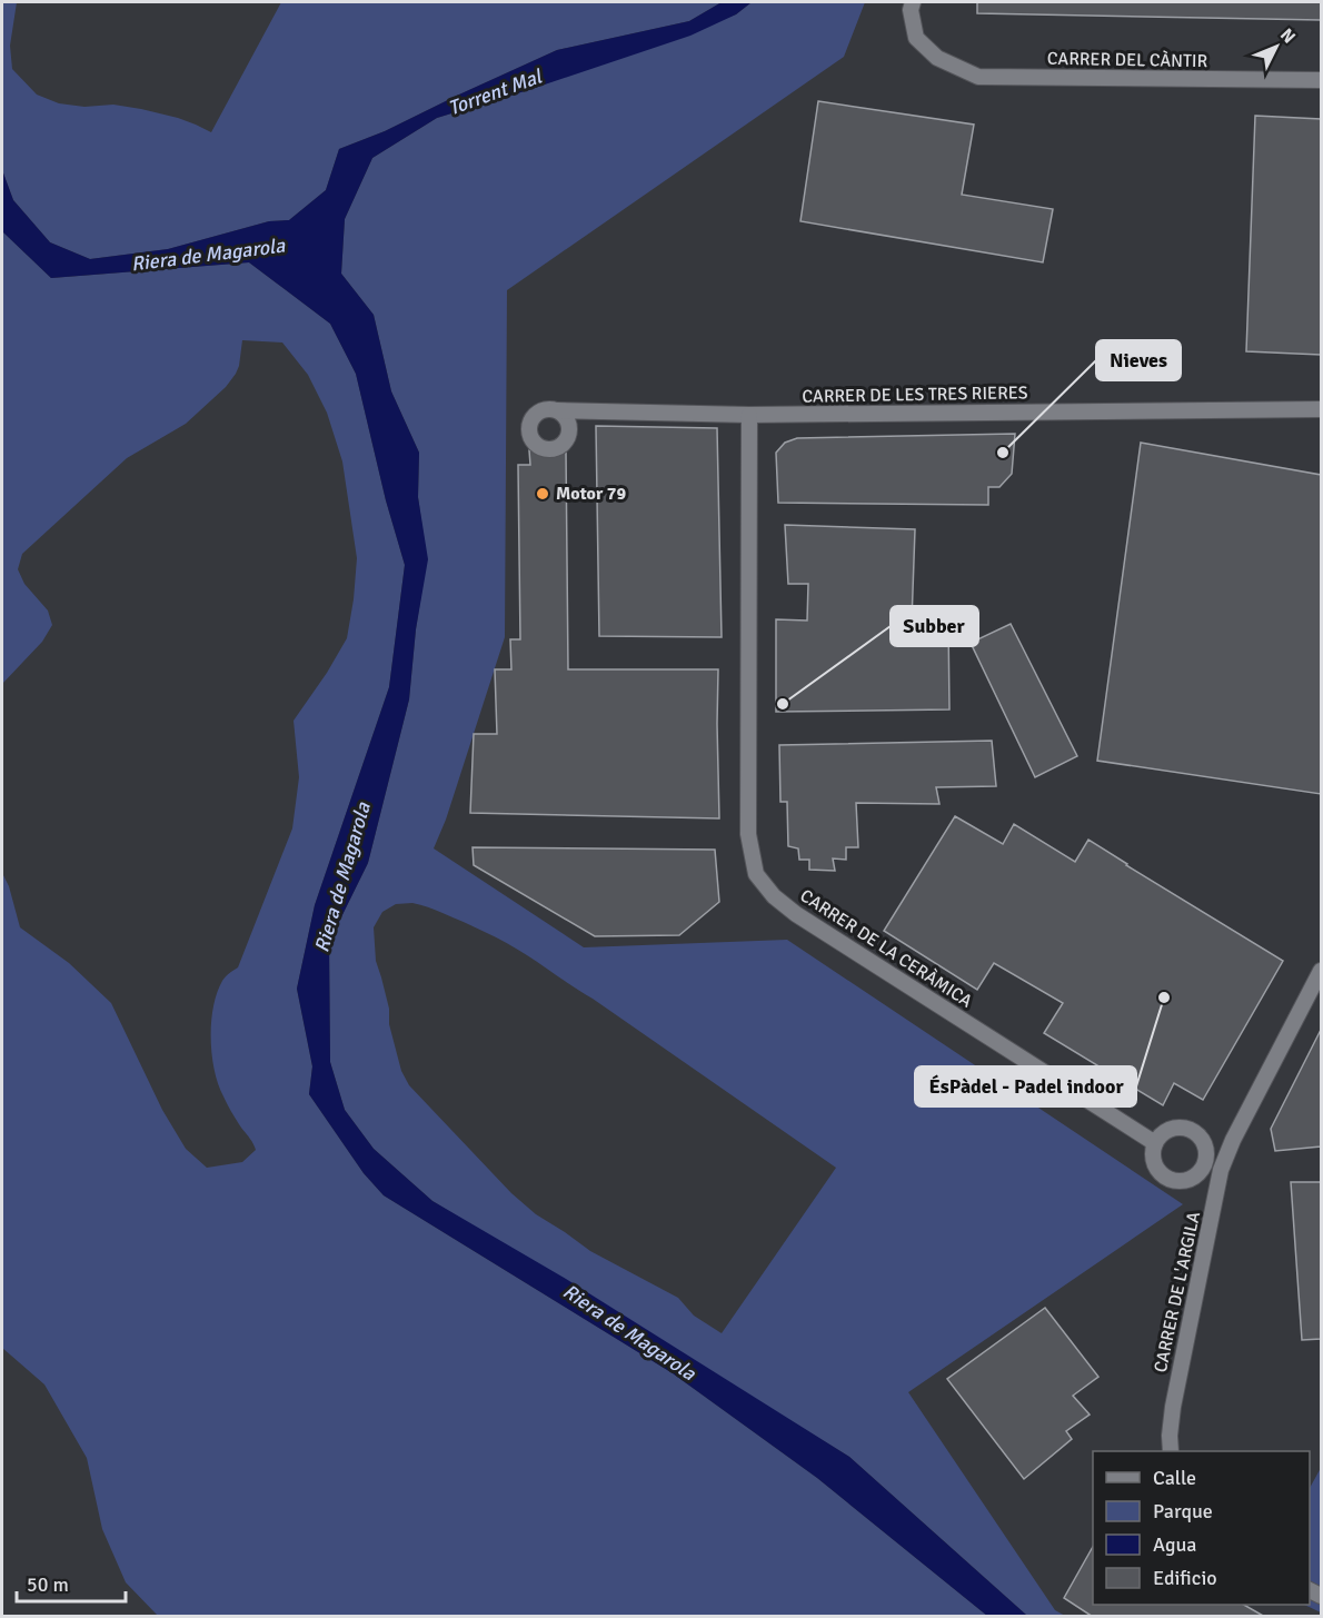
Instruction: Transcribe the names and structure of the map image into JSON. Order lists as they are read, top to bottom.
{
  "streets": {
    "street": [
      "CARRER DEL CÀNTIR",
      "CARRER DE LES TRES RIERES",
      "CARRER DE LA CERÀMICA",
      "CARRER DE L'ARGILA"
    ]
  },
  "crossings": [
    ["CARRER DE LES TRES RIERES", "CARRER DE LA CERÀMICA"]
  ],
  "water": ["Torrent Mal", "Riera de Magarola"],
  "places": [
    "Nieves",
    "Motor 79",
    "Subber",
    "ÉsPàdel - Padel indoor"
  ],
  "legend": [
    "Calle",
    "Parque",
    "Agua",
    "Edificio"
  ],
  "scale_bar": "50 m",
  "north": "top right"
}
